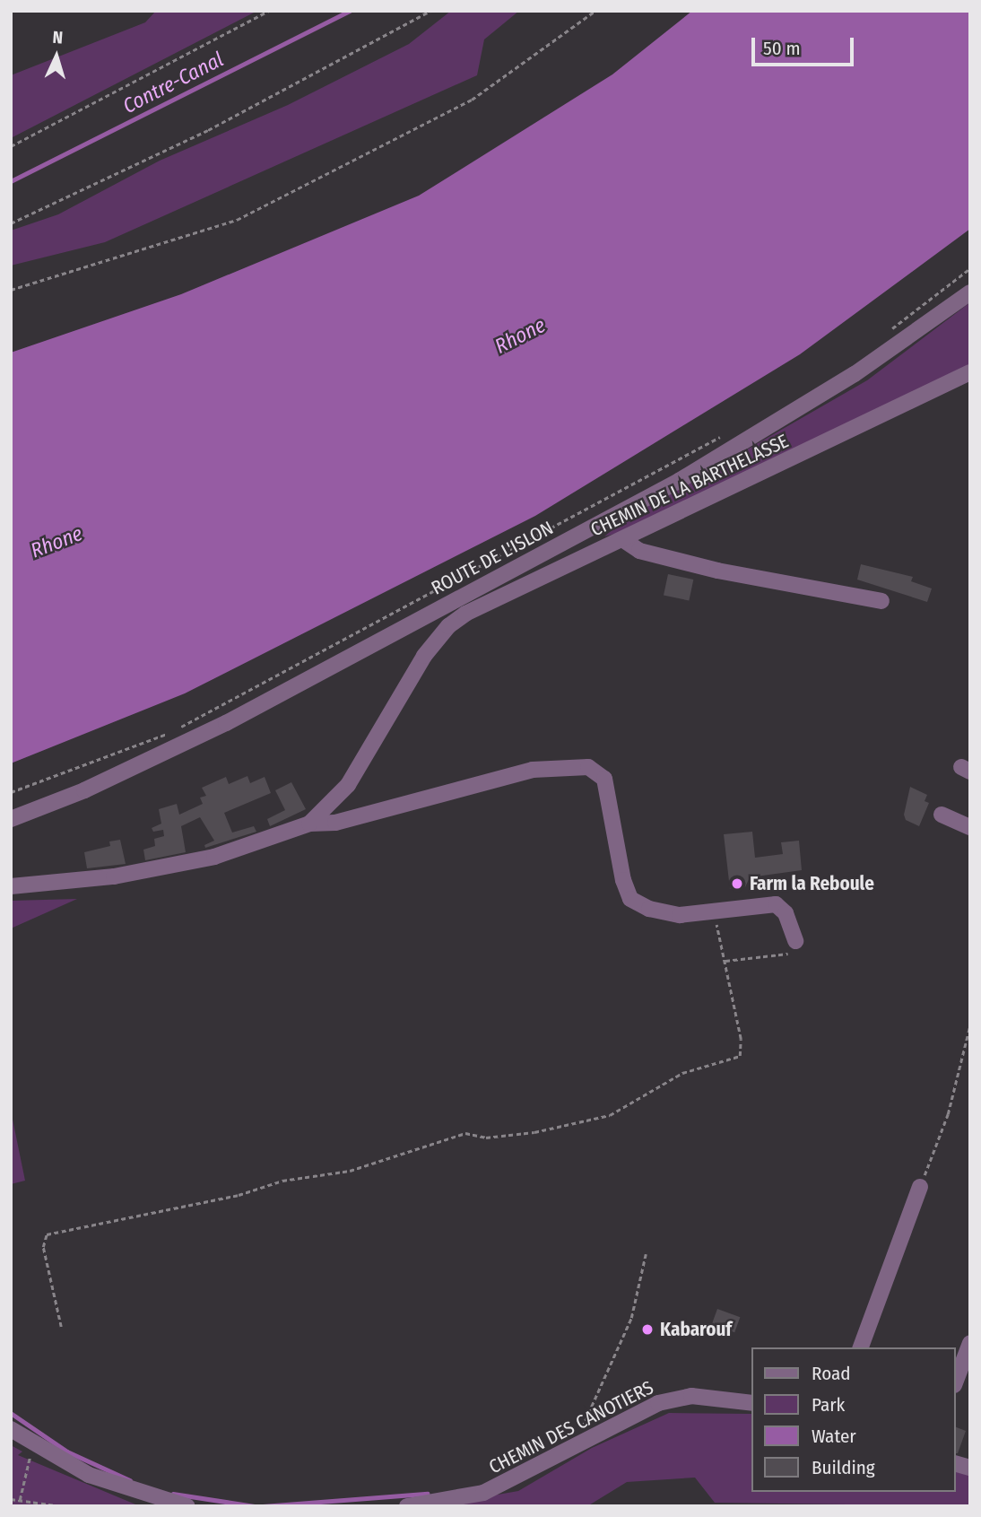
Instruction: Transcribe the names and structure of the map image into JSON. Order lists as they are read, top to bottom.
{
  "streets": {
    "street": ["CHEMIN DE LA BARTHELASSE", "ROUTE DE L'ISLON", "CHEMIN DES CANOTIERS"]
  },
  "water": ["Contre-Canal", "Rhone"],
  "places": ["Farm la Reboule", "Kabarouf"],
  "legend": [
    "Road",
    "Park",
    "Water",
    "Building"
  ],
  "scale_bar": "50 m",
  "north": "top"
}
